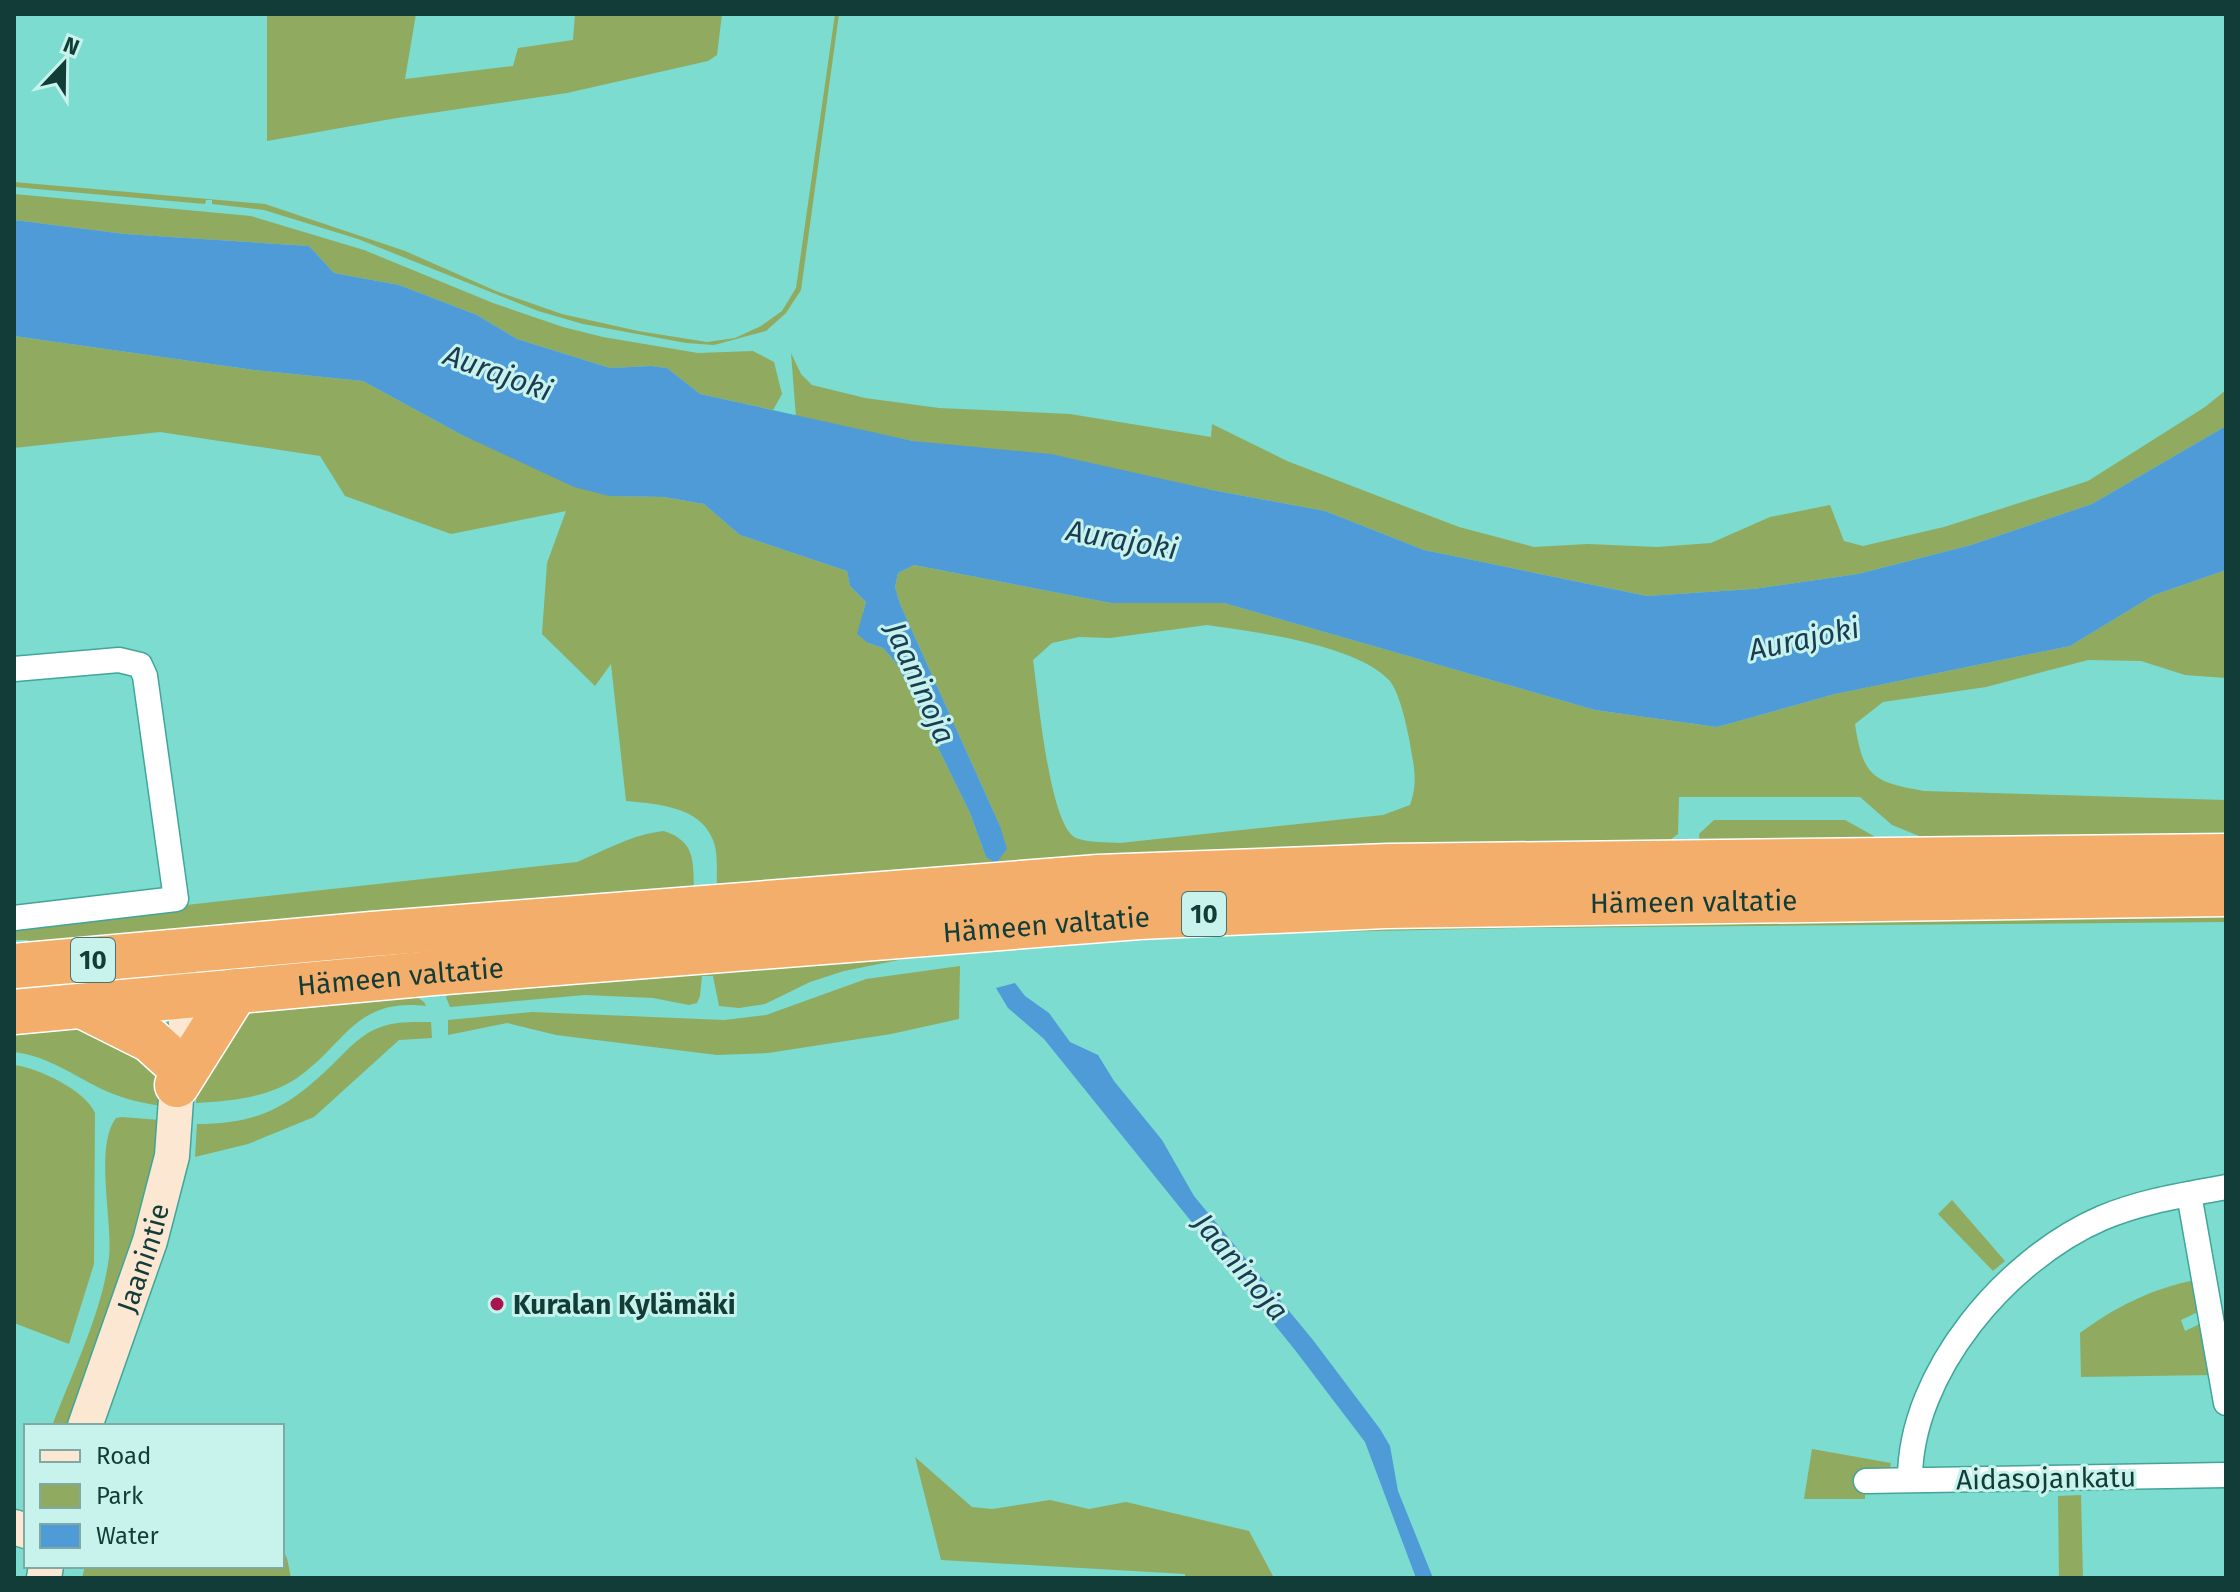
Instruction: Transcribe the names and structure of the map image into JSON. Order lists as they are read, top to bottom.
{
  "streets": {
    "highway": ["Hämeen valtatie", "10"],
    "main road": ["Jaanintie"],
    "street": ["Aidasojankatu"]
  },
  "crossings": [
    ["Hämeen valtatie", "Jaanintie"]
  ],
  "water": ["Aurajoki", "Jaaninoja"],
  "places": ["Kuralan Kylämäki"],
  "legend": ["Road", "Park", "Water"],
  "north": "top"
}
